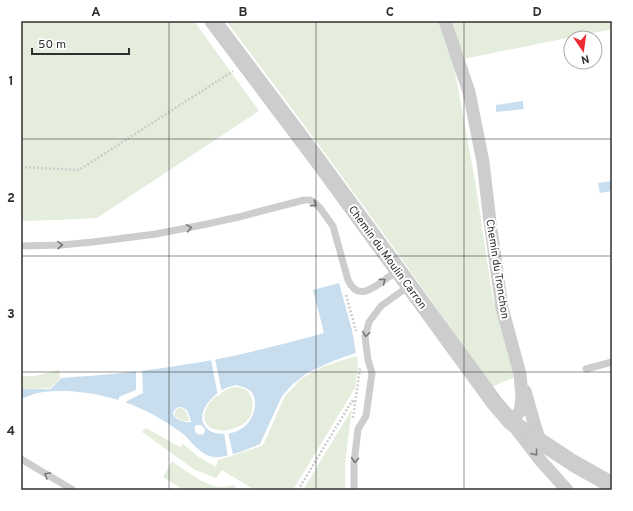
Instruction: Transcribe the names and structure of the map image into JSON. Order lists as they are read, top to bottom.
{
  "streets": {
    "street": ["Chemin du Moulin Carron", "Chemin du Tronchon"]
  },
  "crossings": [
    ["Chemin du Moulin Carron", "Chemin du Tronchon"]
  ],
  "scale_bar": "50 m",
  "north": "bottom",
  "grid": {
    "columns": [
      "A",
      "B",
      "C",
      "D"
    ],
    "rows": [
      "1",
      "2",
      "3",
      "4"
    ]
  }
}
